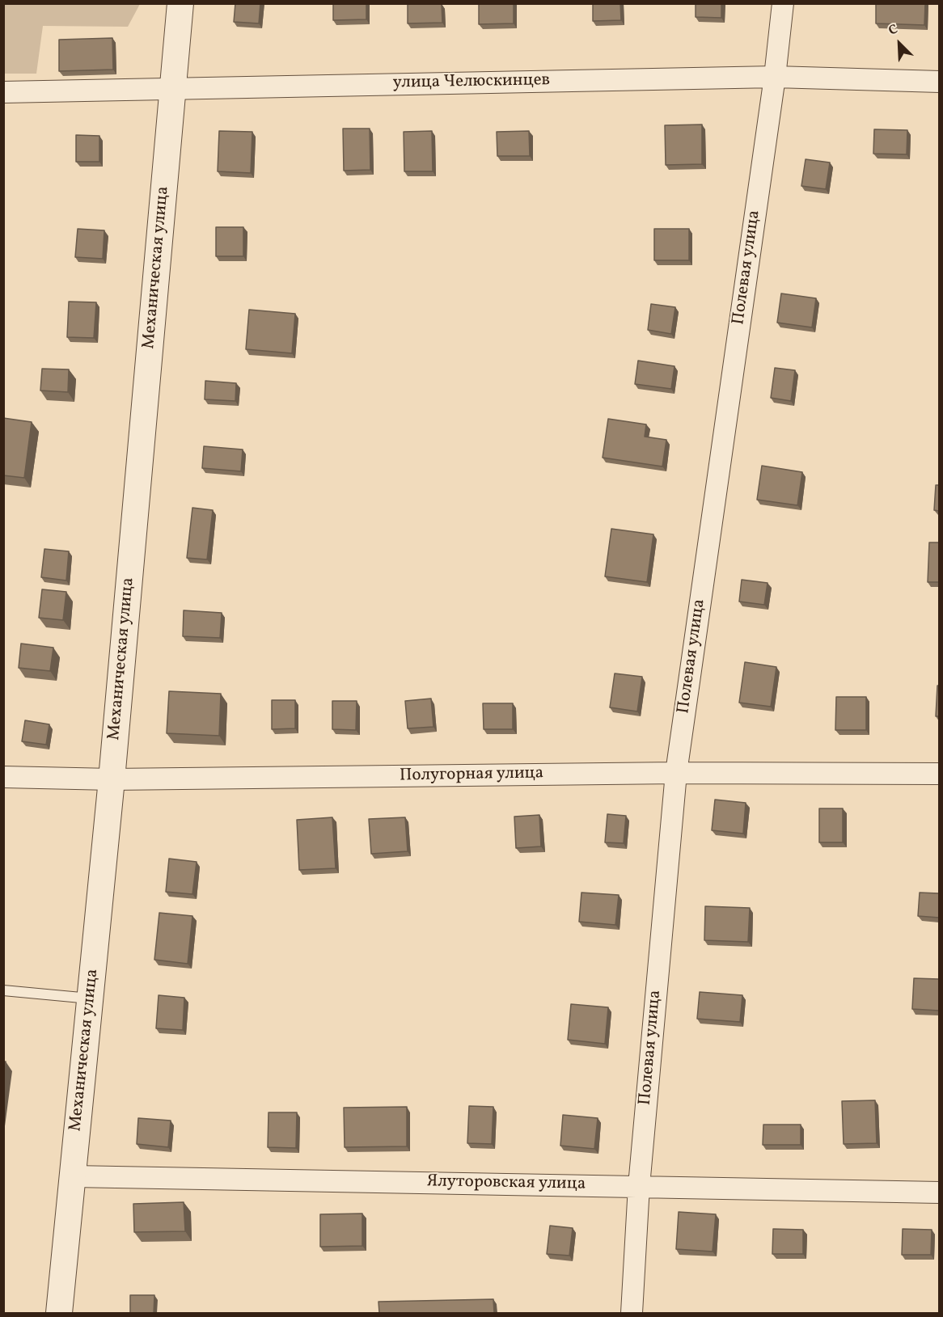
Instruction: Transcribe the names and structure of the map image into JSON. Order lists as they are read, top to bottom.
{
  "streets": {
    "street": [
      "улица Челюскинцев",
      "Механическая улица",
      "Полевая улица",
      "Полугорная улица",
      "Ялуторовская улица"
    ]
  },
  "crossings": [
    ["улица Челюскинцев", "Механическая улица"],
    ["улица Челюскинцев", "Полевая улица"],
    ["Механическая улица", "Полугорная улица"],
    ["Механическая улица", "Ялуторовская улица"],
    ["Полевая улица", "Полугорная улица"],
    ["Полевая улица", "Ялуторовская улица"]
  ],
  "north": "top left"
}
